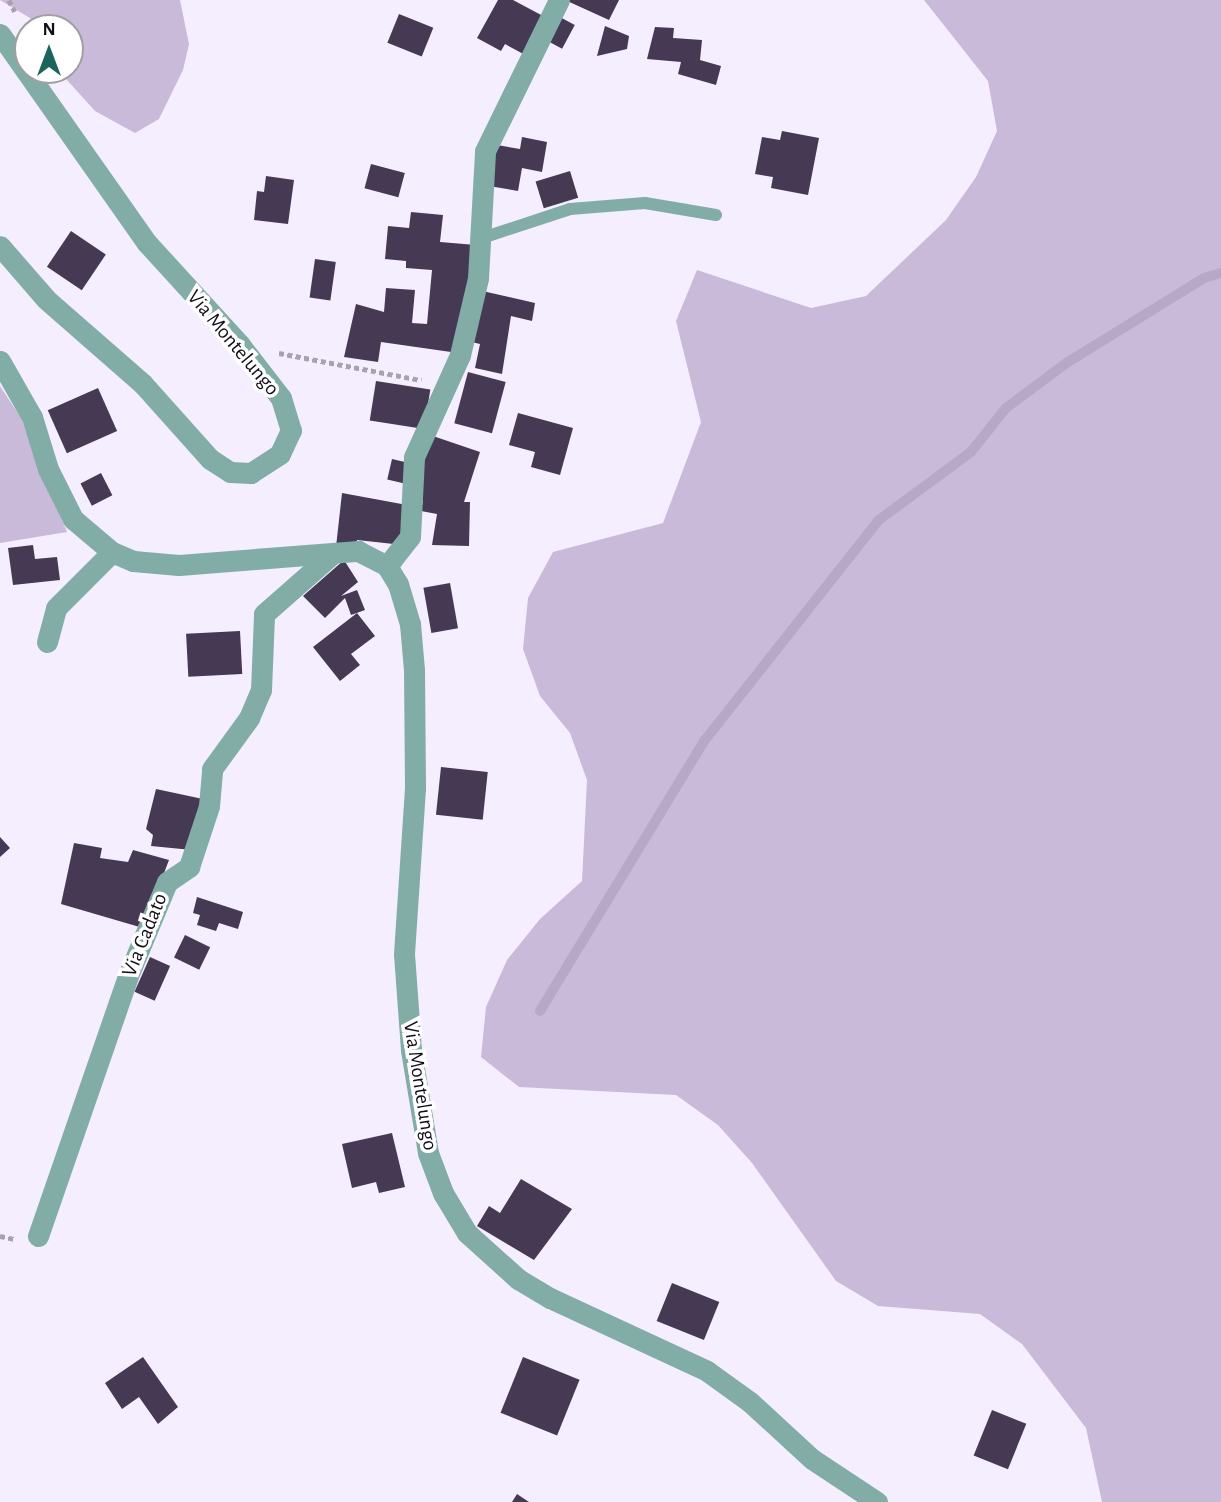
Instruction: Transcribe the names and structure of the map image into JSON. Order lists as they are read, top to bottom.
{
  "streets": {
    "street": ["Via Montelungo", "Via Cadato"]
  },
  "north": "top"
}
